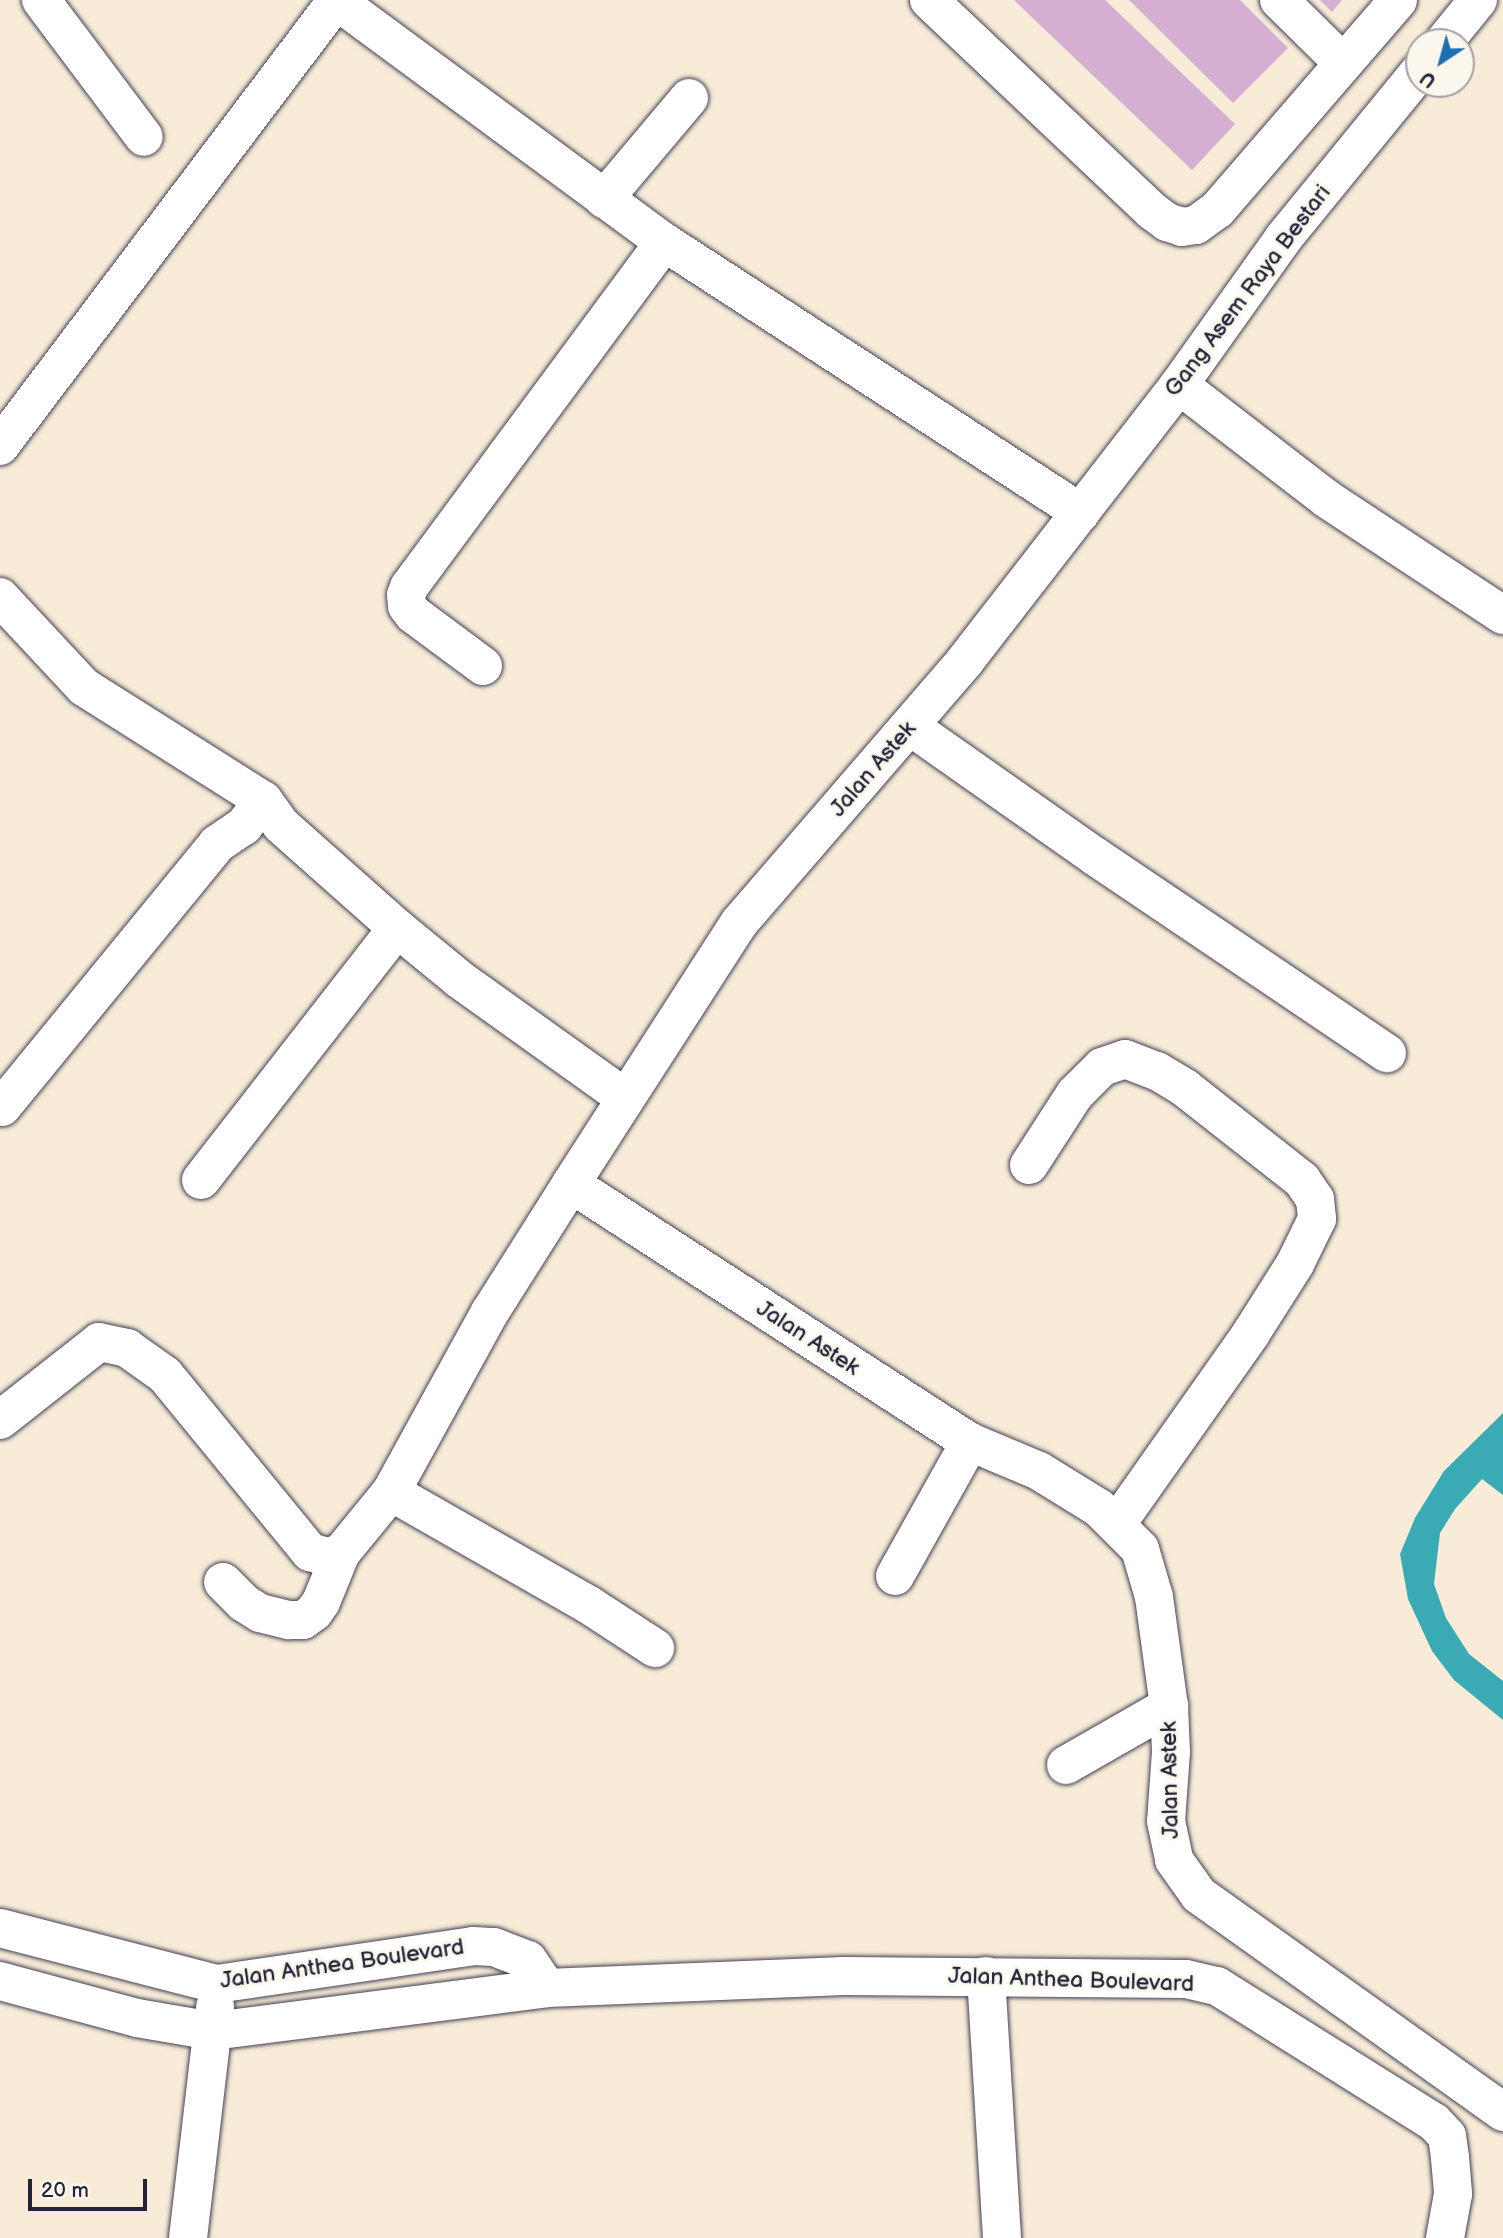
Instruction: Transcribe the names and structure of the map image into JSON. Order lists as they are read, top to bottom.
{
  "streets": {
    "street": ["Gang Asem Raya Bestari", "Jalan Astek", "Jalan Anthea Boulevard"]
  },
  "crossings": [
    ["Gang Asem Raya Bestari", "Jalan Astek"]
  ],
  "scale_bar": "20 m",
  "north": "bottom left"
}
